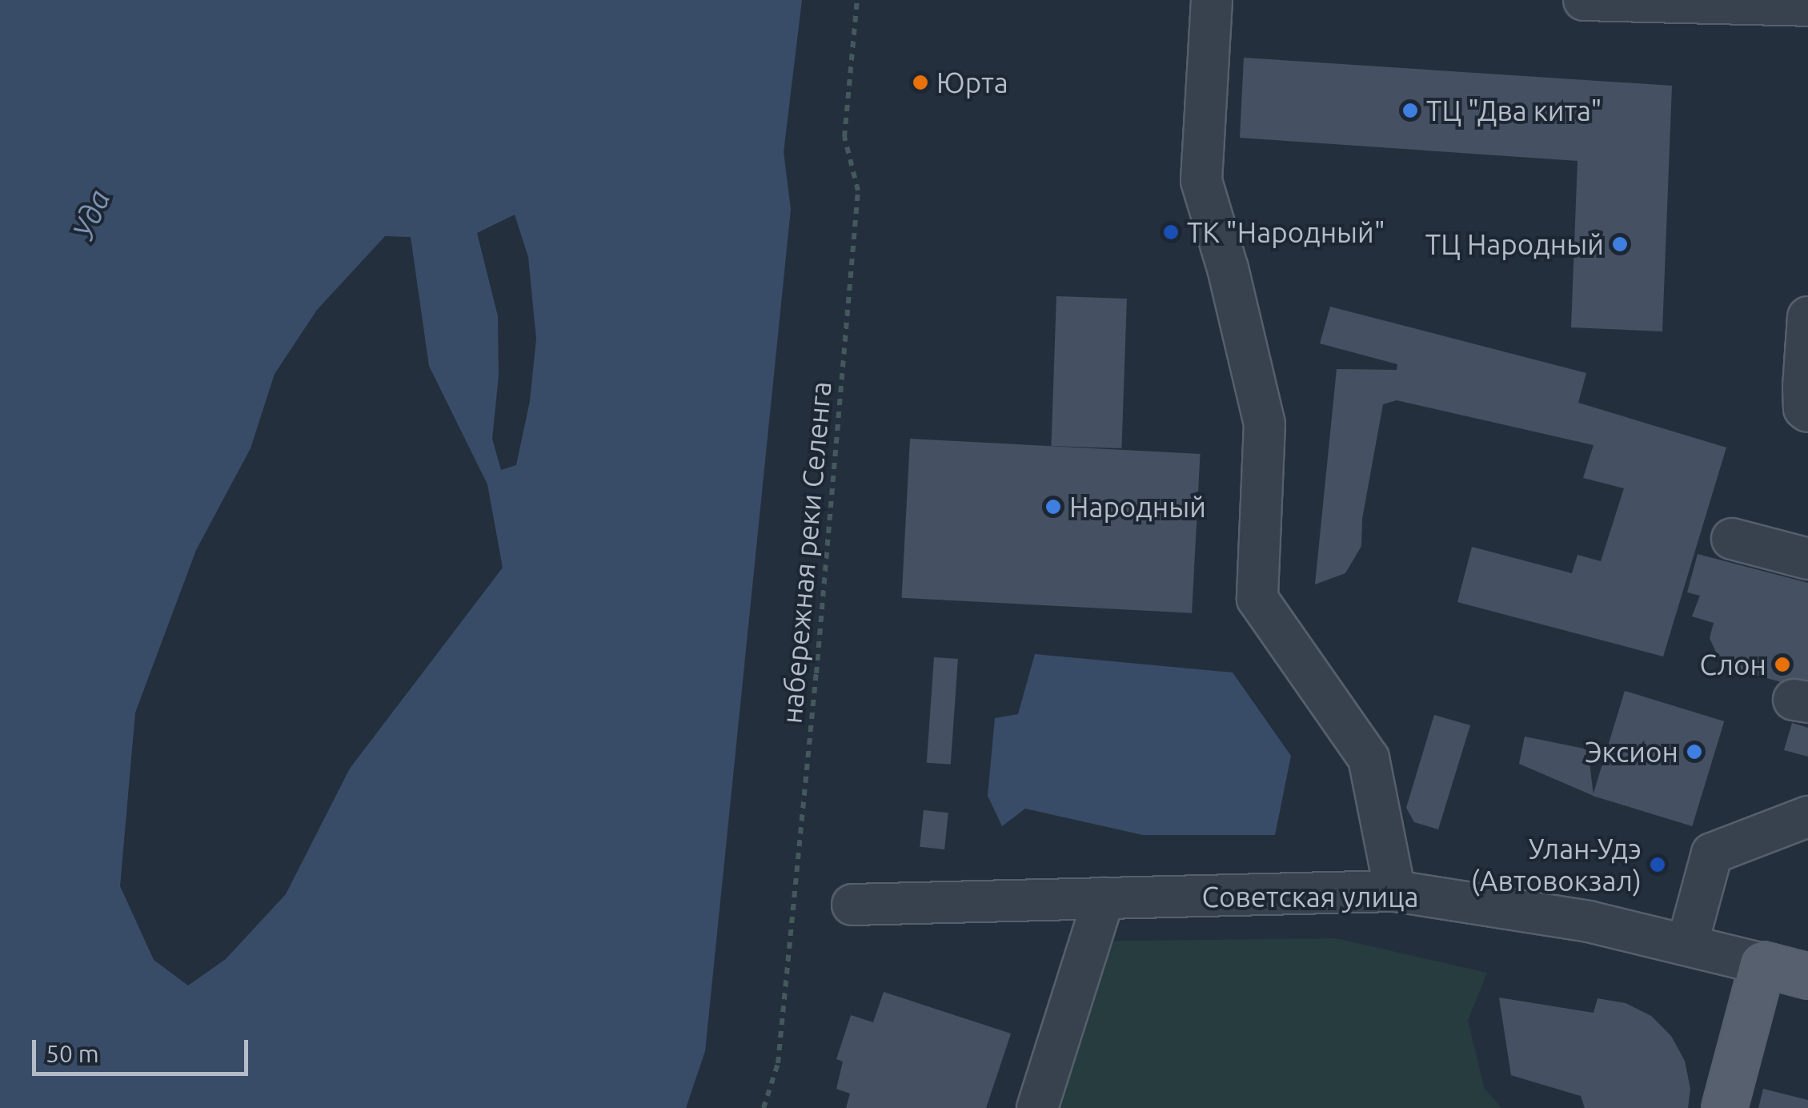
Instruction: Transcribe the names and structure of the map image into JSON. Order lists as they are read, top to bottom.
{
  "streets": {
    "main road": ["Советская улица"],
    "path": ["набережная реки Селенга"]
  },
  "water": ["Уда"],
  "places": [
    "Юрта",
    "ТЦ \"Два кита\"",
    "ТК \"Народный\"",
    "ТЦ Народный",
    "Народный",
    "Слон",
    "Эксион",
    "Улан-Удэ (Автовокзал)"
  ],
  "scale_bar": "50 m"
}
